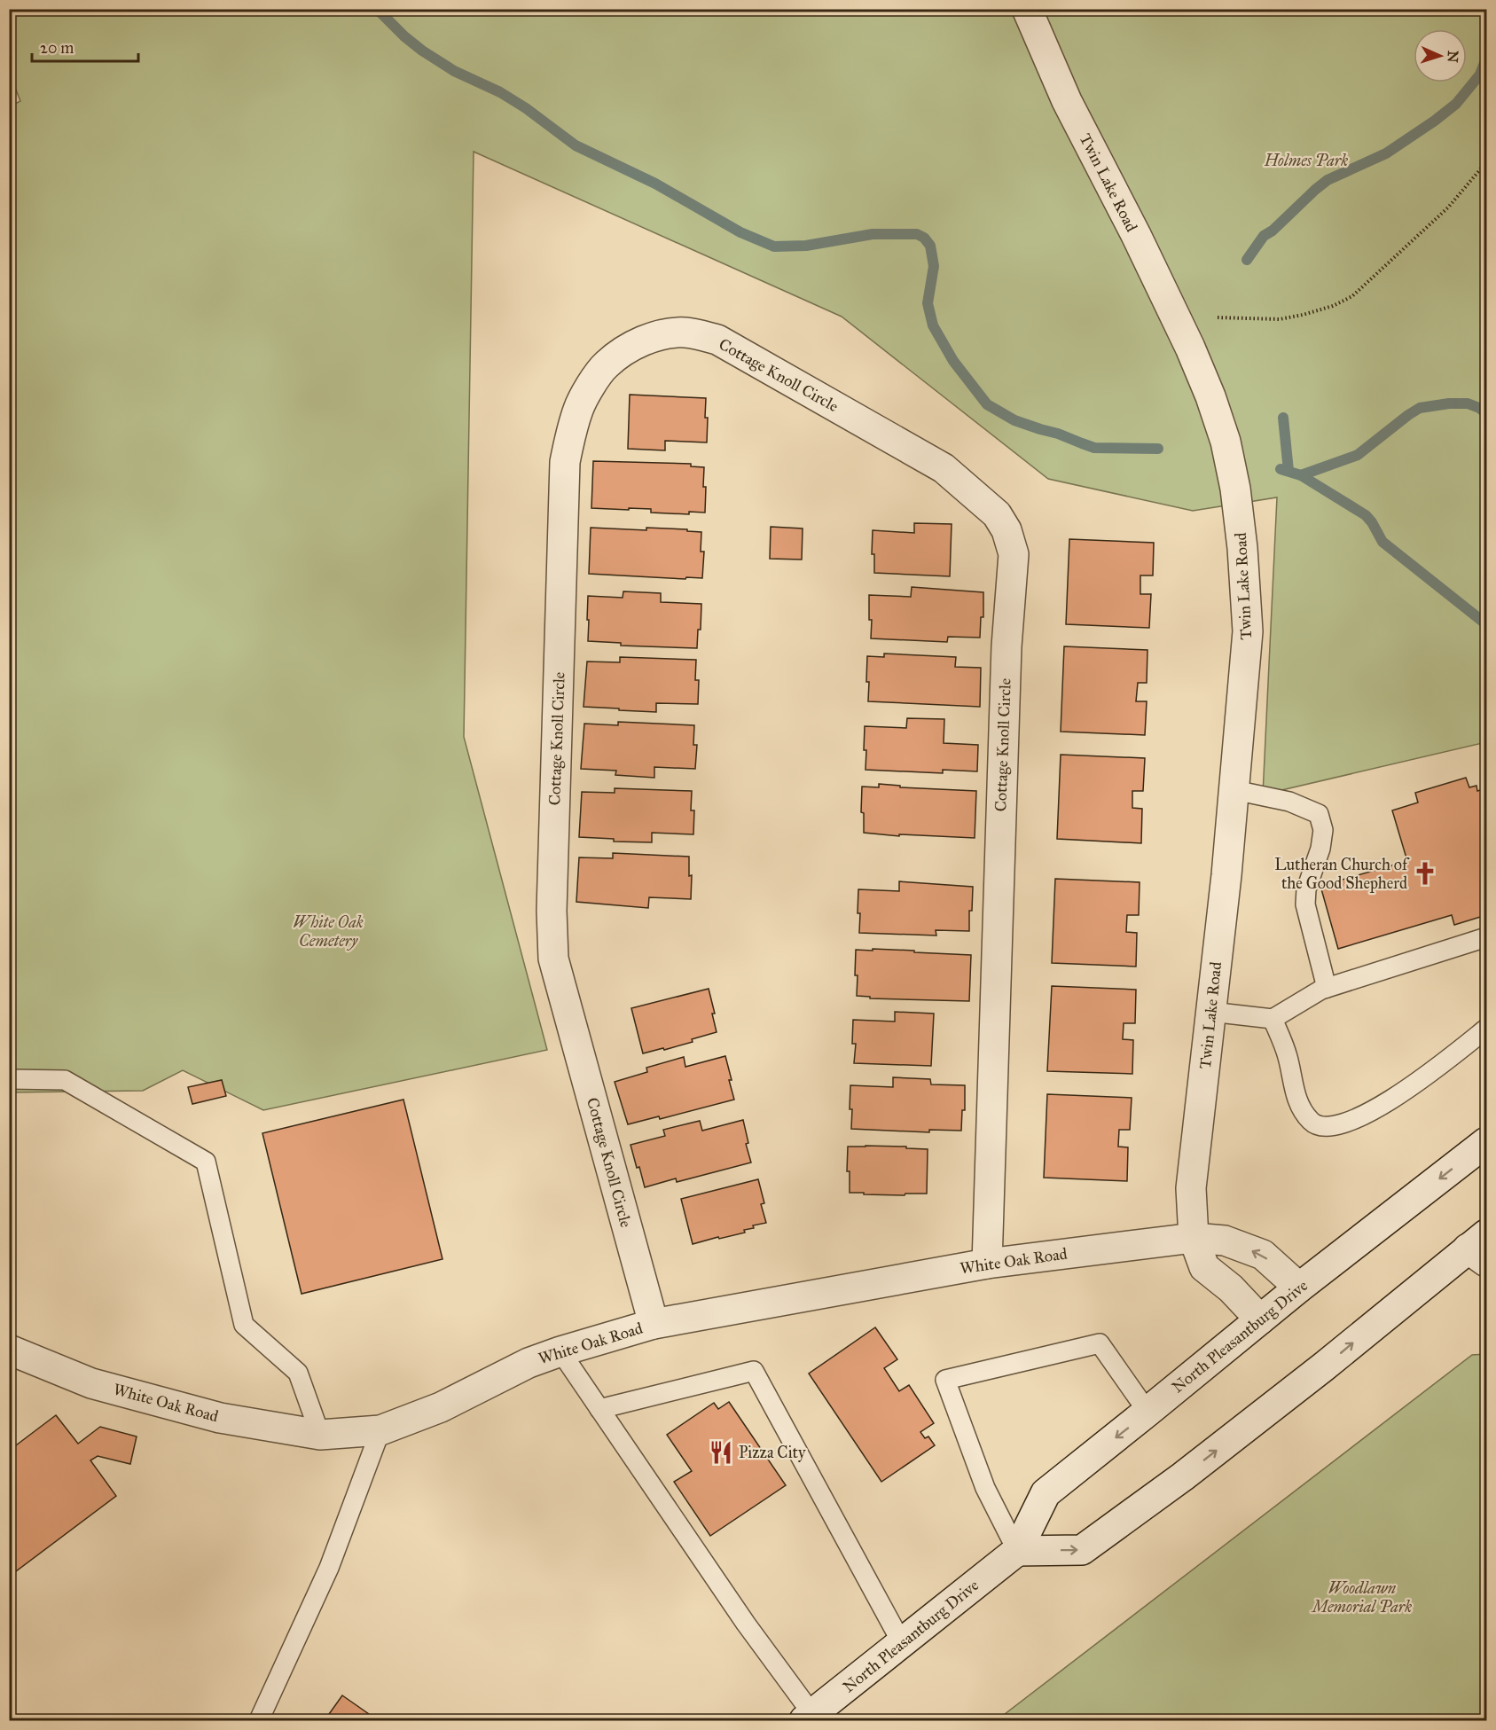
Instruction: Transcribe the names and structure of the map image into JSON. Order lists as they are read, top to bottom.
{
  "streets": {
    "street": [
      "Twin Lake Road",
      "Cottage Knoll Circle",
      "White Oak Road",
      "North Pleasantburg Drive"
    ]
  },
  "crossings": [
    ["Twin Lake Road", "White Oak Road"],
    ["Cottage Knoll Circle", "White Oak Road"],
    ["White Oak Road", "North Pleasantburg Drive"]
  ],
  "parks": ["Holmes Park", "White Oak Cemetery", "Woodlawn Memorial Park"],
  "places": {
    "church": ["Lutheran Church of the Good Shepherd"],
    "restaurant": ["Pizza City"]
  },
  "scale_bar": "20 m",
  "north": "right"
}
